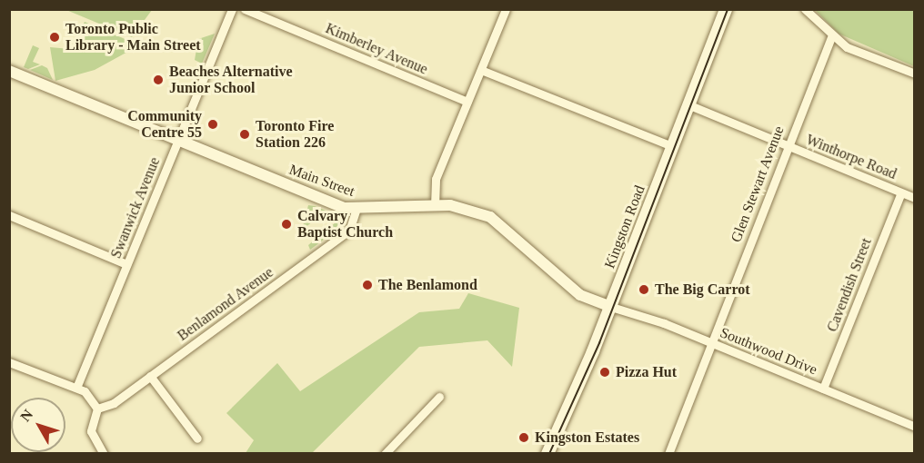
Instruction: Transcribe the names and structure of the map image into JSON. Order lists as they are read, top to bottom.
{
  "streets": {
    "main road": ["Kingston Road"],
    "street": [
      "Kimberley Avenue",
      "Winthorpe Road",
      "Main Street",
      "Glen Stewart Avenue",
      "Swanwick Avenue",
      "Cavendish Street",
      "Benlamond Avenue",
      "Southwood Drive"
    ]
  },
  "crossings": [
    ["Winthorpe Road", "Glen Stewart Avenue"],
    ["Winthorpe Road", "Kingston Road"],
    ["Winthorpe Road", "Cavendish Street"],
    ["Main Street", "Swanwick Avenue"],
    ["Main Street", "Kingston Road"],
    ["Main Street", "Benlamond Avenue"],
    ["Main Street", "Southwood Drive"],
    ["Glen Stewart Avenue", "Southwood Drive"],
    ["Kingston Road", "Southwood Drive"],
    ["Cavendish Street", "Southwood Drive"]
  ],
  "places": [
    "Toronto Public Library - Main Street",
    "Beaches Alternative Junior School",
    "Community Centre 55",
    "Toronto Fire Station 226",
    "Calvary Baptist Church",
    "The Benlamond",
    "The Big Carrot",
    "Pizza Hut",
    "Kingston Estates"
  ],
  "north": "top left"
}
